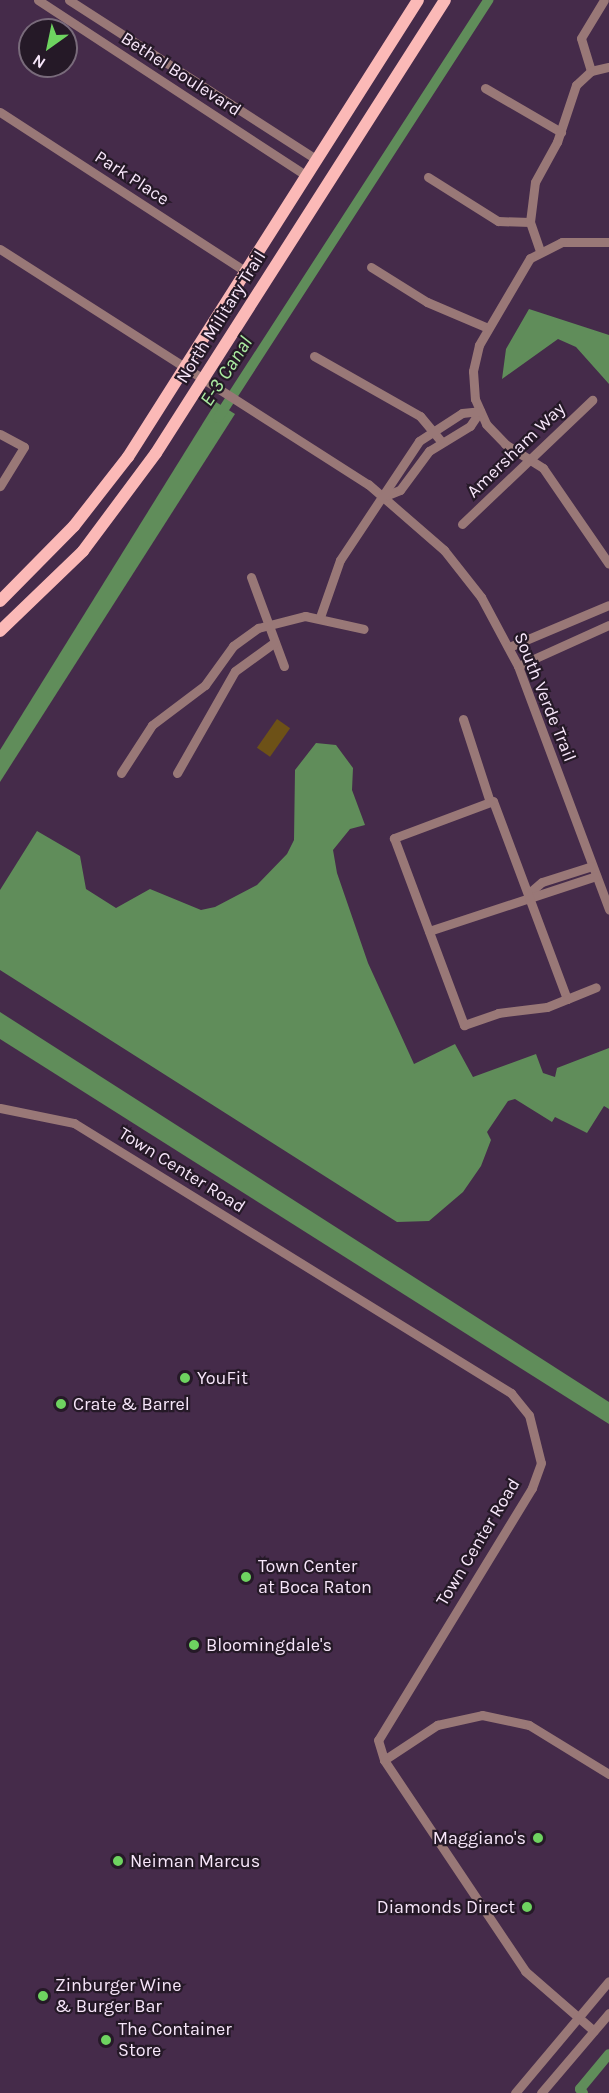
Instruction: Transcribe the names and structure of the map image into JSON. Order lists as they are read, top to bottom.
{
  "streets": {
    "main road": ["North Military Trail"],
    "street": [
      "Bethel Boulevard",
      "Park Place",
      "Amersham Way",
      "South Verde Trail",
      "Town Center Road"
    ]
  },
  "crossings": [
    ["Bethel Boulevard", "North Military Trail"],
    ["Park Place", "North Military Trail"],
    ["North Military Trail", "South Verde Trail"]
  ],
  "water": ["E-3 Canal"],
  "places": [
    "YouFit",
    "Crate & Barrel",
    "Town Center at Boca Raton",
    "Bloomingdale's",
    "Maggiano's",
    "Neiman Marcus",
    "Diamonds Direct",
    "Zinburger Wine & Burger Bar",
    "The Container Store"
  ],
  "north": "bottom left"
}
